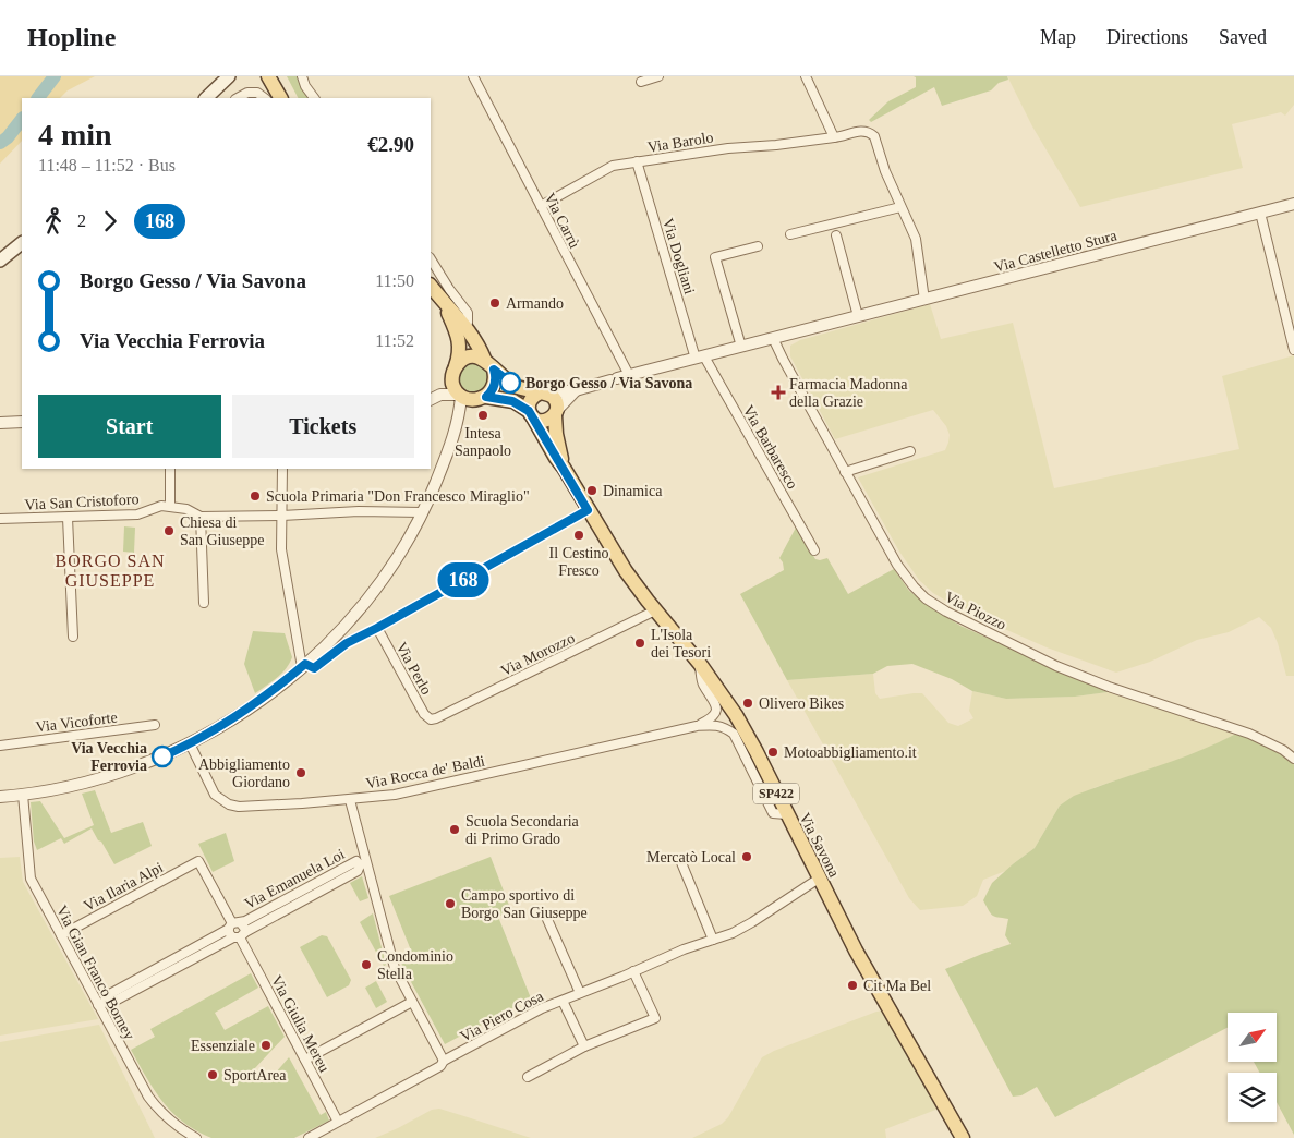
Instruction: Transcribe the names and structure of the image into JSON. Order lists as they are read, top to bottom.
{
  "streets": {
    "main road": ["SP422", "Via Savona"],
    "street": [
      "Via Barolo",
      "Via Carrù",
      "Via Castelletto Stura",
      "Via Dogliani",
      "Via Barbaresco",
      "Via San Cristoforo",
      "Via Piozzo",
      "Via Morozzo",
      "Via Perlo",
      "Via Vicoforte",
      "Via Rocca de' Baldi",
      "Via Emanuela Loi",
      "Via Ilaria Alpi",
      "Via Gian Franco Borney",
      "Via Piero Cosa",
      "Via Giulia Mereu"
    ]
  },
  "crossings": [
    ["Via Barolo", "Via Carrù"],
    ["Via Barolo", "Via Castelletto Stura"],
    ["Via Barolo", "Via Dogliani"],
    ["Via Carrù", "Via Castelletto Stura"],
    ["Via Castelletto Stura", "Via Dogliani"],
    ["Via Castelletto Stura", "Via Barbaresco"],
    ["Via Castelletto Stura", "Via Piozzo"],
    ["Via Castelletto Stura", "SP422"],
    ["Via Castelletto Stura", "Via Savona"],
    ["Via Dogliani", "Via Barbaresco"],
    ["Via Morozzo", "Via Perlo"],
    ["Via Morozzo", "Via Savona"],
    ["Via Rocca de' Baldi", "Via Savona"],
    ["SP422", "Via Savona"],
    ["Via Savona", "Via Piero Cosa"],
    ["Via Emanuela Loi", "Via Ilaria Alpi"],
    ["Via Emanuela Loi", "Via Gian Franco Borney"],
    ["Via Emanuela Loi", "Via Giulia Mereu"],
    ["Via Ilaria Alpi", "Via Gian Franco Borney"]
  ],
  "districts": ["BORGO SAN GIUSEPPE"],
  "places": {
    "other": [
      "Armando",
      "Borgo Gesso / Via Savona",
      "Intesa Sanpaolo",
      "Dinamica",
      "Scuola Primaria \"Don Francesco Miraglio\"",
      "Chiesa di San Giuseppe",
      "Il Cestino Fresco",
      "L'Isola dei Tesori",
      "Olivero Bikes",
      "Motoabbigliamento.it",
      "Via Vecchia Ferrovia",
      "Abbigliamento Giordano",
      "Scuola Secondaria di Primo Grado",
      "Mercatò Local",
      "Campo sportivo di Borgo San Giuseppe",
      "Condominio Stella",
      "Cit Ma Bel",
      "Essenziale",
      "SportArea"
    ],
    "health": ["Farmacia Madonna della Grazie"]
  },
  "lines": ["bus line 168"],
  "north": "top right",
  "page": {
    "header": "Hopline",
    "nav": ["Map", "Directions", "Saved"],
    "on_map": "168",
    "heading": ["4 min", "11:48 – 11:52 · Bus", "€2.90"],
    "legs": ["2", "168"],
    "list": [
      {
        "name": "Borgo Gesso / Via Savona",
        "value": "11:50"
      },
      {
        "name": "Via Vecchia Ferrovia",
        "value": "11:52"
      }
    ],
    "buttons": ["Start", "Tickets"]
  }
}
